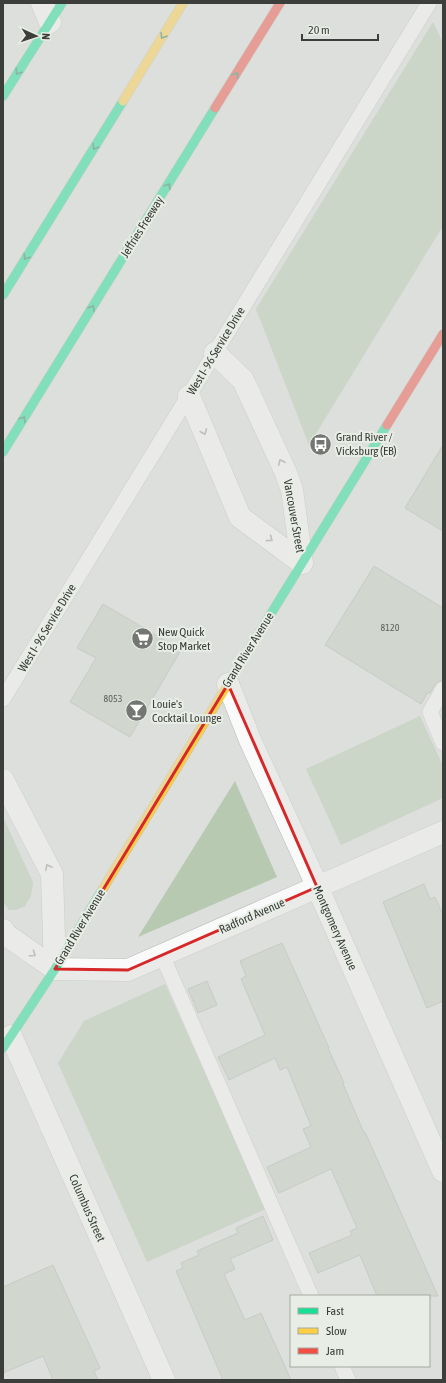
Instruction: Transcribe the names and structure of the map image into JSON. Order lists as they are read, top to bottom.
{
  "streets": {
    "main road": ["Jeffries Freeway", "Grand River Avenue"],
    "street": [
      "Vancouver Street",
      "Radford Avenue",
      "Montgomery Avenue",
      "Columbus Street"
    ],
    "lane": ["West I- 96 Service Drive"]
  },
  "crossings": [
    ["West I- 96 Service Drive", "Vancouver Street"],
    ["Vancouver Street", "Grand River Avenue"],
    ["Grand River Avenue", "Radford Avenue"],
    ["Grand River Avenue", "Montgomery Avenue"],
    ["Grand River Avenue", "Columbus Street"],
    ["Radford Avenue", "Montgomery Avenue"]
  ],
  "one_way": ["Jeffries Freeway"],
  "places": {
    "bus stop": ["Grand River / Vicksburg (EB)"],
    "supermarket": ["New Quick Stop Market"],
    "bar": ["Louie's Cocktail Lounge"]
  },
  "house_numbers": ["8120", "8053"],
  "legend": ["Fast", "Slow", "Jam"],
  "scale_bar": "20 m",
  "north": "right"
}
